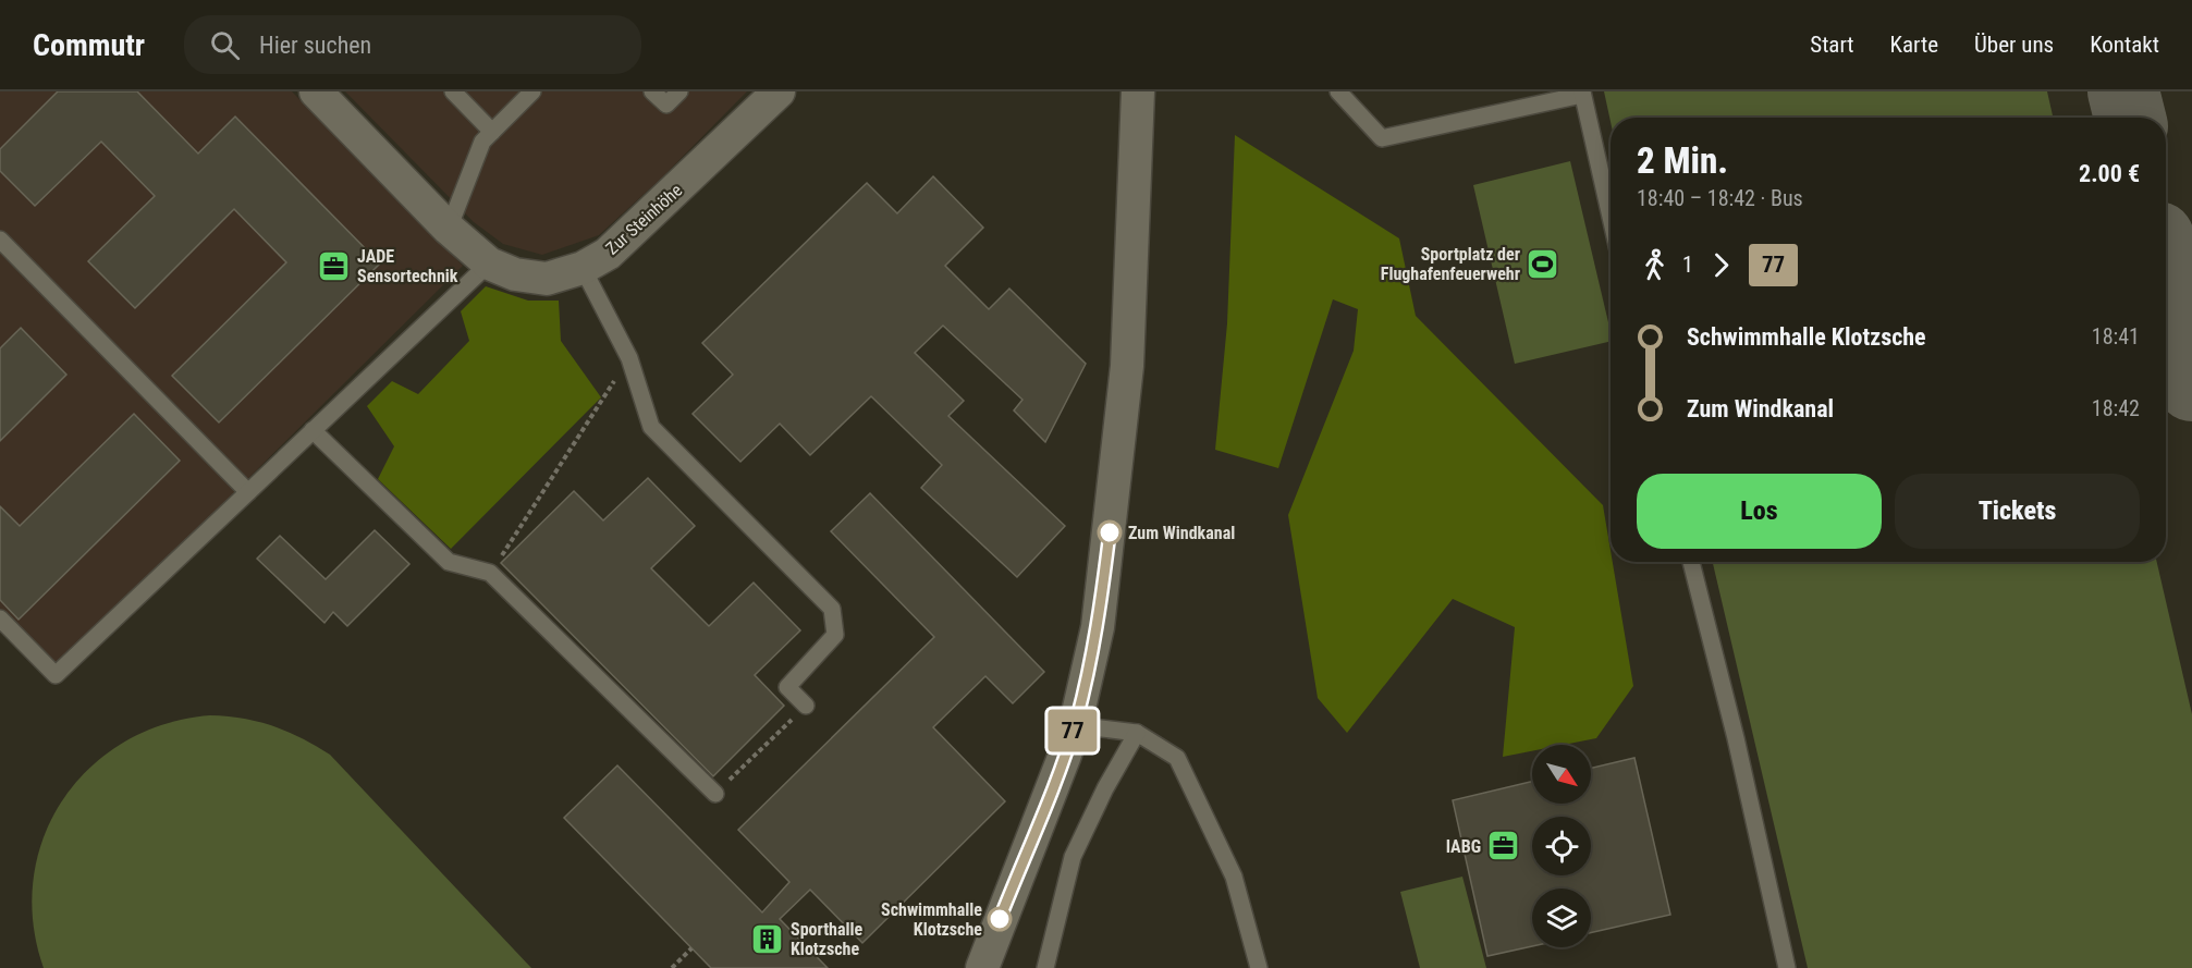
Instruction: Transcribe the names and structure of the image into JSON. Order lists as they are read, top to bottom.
{
  "streets": {
    "street": ["Zur Steinhöhe"]
  },
  "places": {
    "sports": ["Sportplatz der Flughafenfeuerwehr"],
    "office": ["JADE Sensortechnik", "IABG"],
    "other": ["Zum Windkanal", "Schwimmhalle Klotzsche"],
    "building": ["Sporthalle Klotzsche"]
  },
  "lines": ["bus line 77"],
  "north": "bottom right",
  "page": {
    "header": "Commutr",
    "search": "Hier suchen",
    "nav": [
      "Start",
      "Karte",
      "Über uns",
      "Kontakt"
    ],
    "on_map": "77",
    "heading": ["2 Min.", "18:40 – 18:42 · Bus", "2.00 €"],
    "legs": ["1", "77"],
    "list": [
      {
        "name": "Schwimmhalle Klotzsche",
        "value": "18:41"
      },
      {
        "name": "Zum Windkanal",
        "value": "18:42"
      }
    ],
    "buttons": ["Los", "Tickets"]
  }
}
